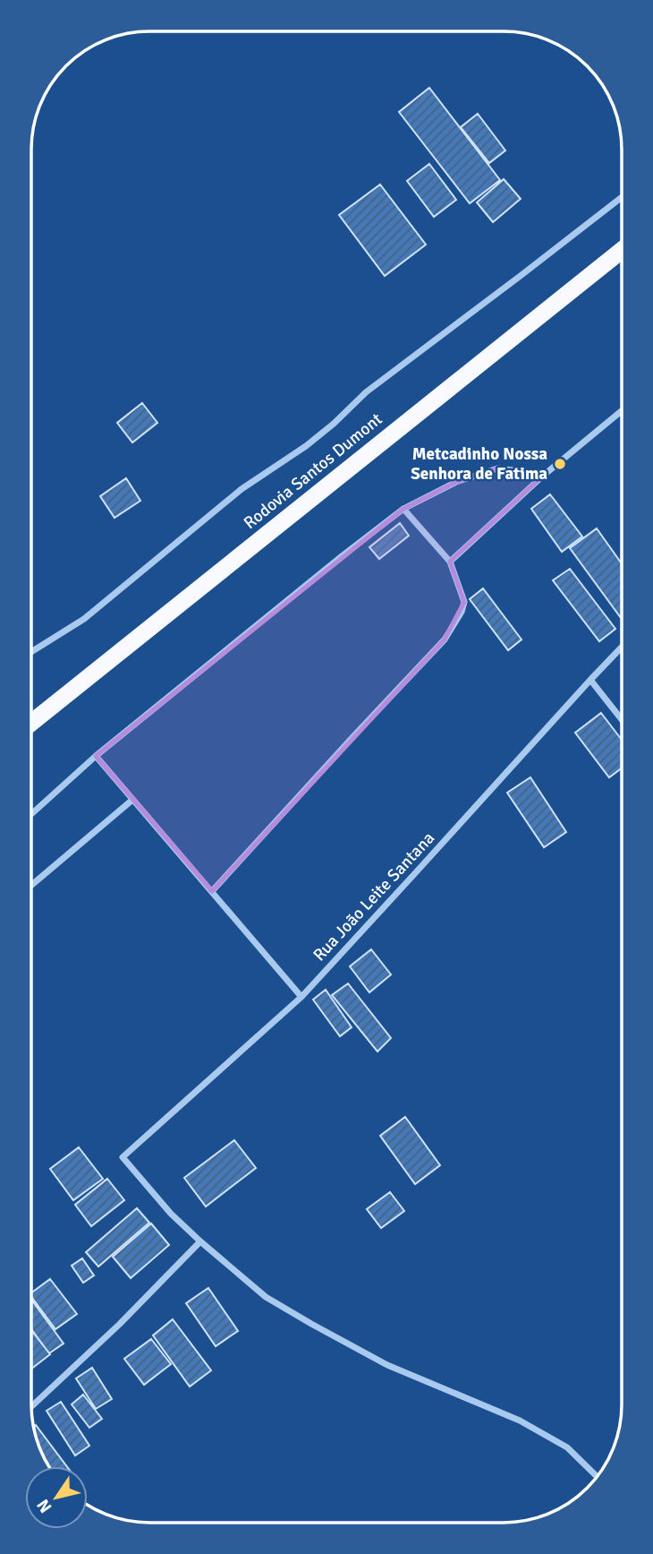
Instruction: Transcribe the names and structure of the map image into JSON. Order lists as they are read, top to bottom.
{
  "streets": {
    "highway": ["Rodovia Santos Dumont"],
    "street": ["Rua João Leite Santana"]
  },
  "places": ["Metcadinho Nossa Senhora de Fatima"],
  "north": "bottom left"
}
